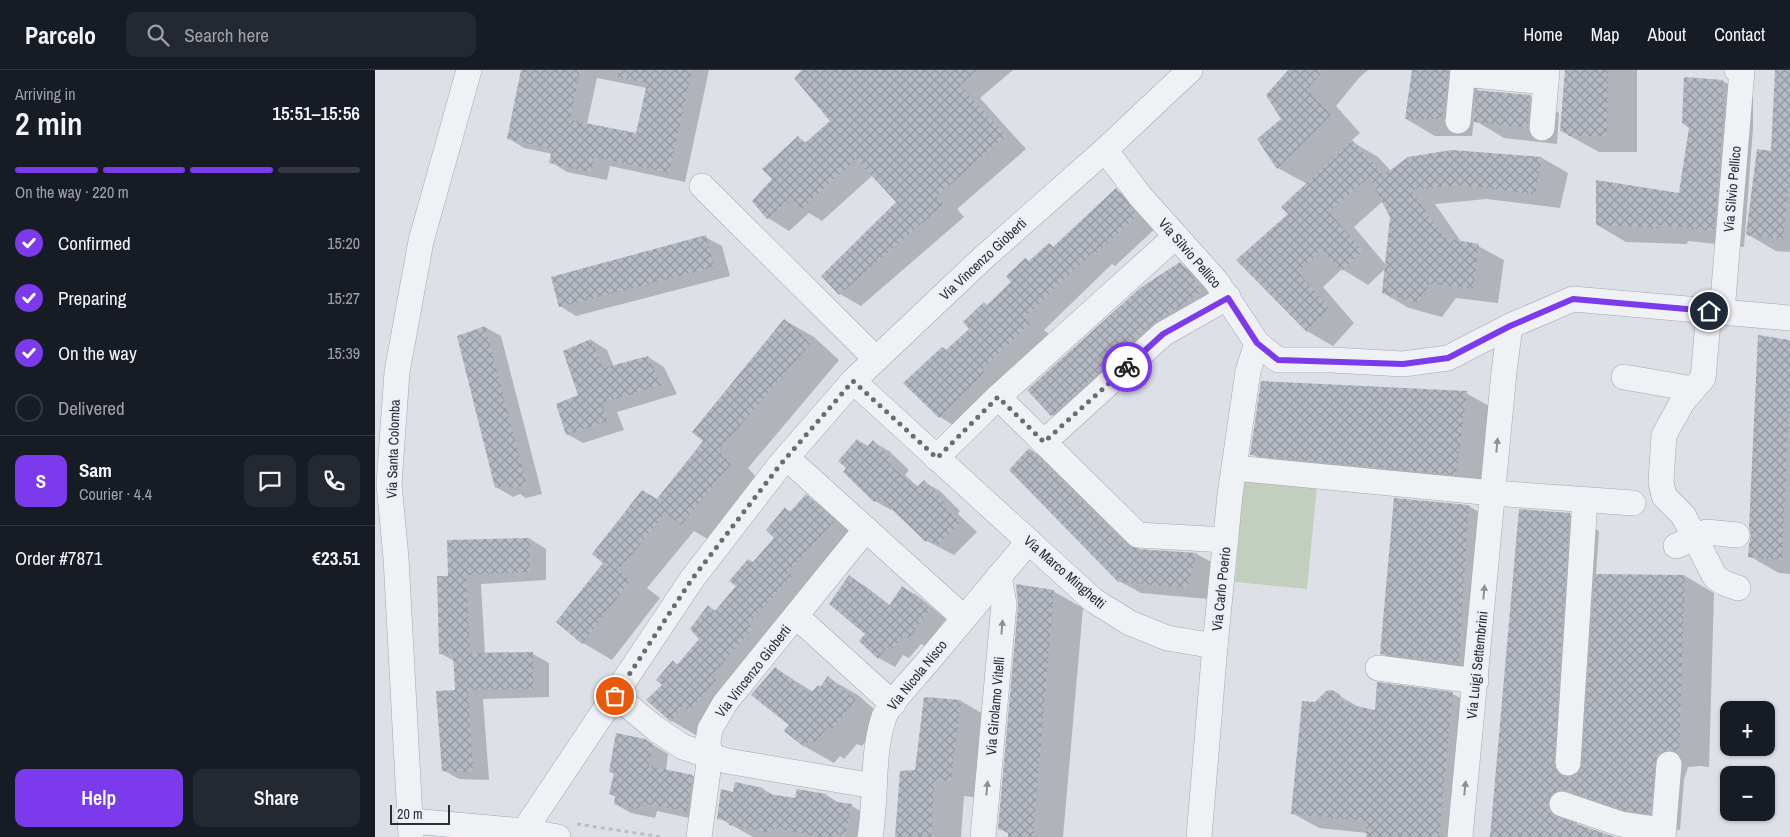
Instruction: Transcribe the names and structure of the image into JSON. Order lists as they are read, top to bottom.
{
  "streets": {
    "street": [
      "Via Silvio Pellico",
      "Via Vincenzo Gioberti",
      "Via Santa Colomba",
      "Via Marco Minghetti",
      "Via Carlo Poerio",
      "Via Luigi Settembrini",
      "Via Nicola Nisco",
      "Via Girolamo Vitelli"
    ]
  },
  "crossings": [
    ["Via Silvio Pellico", "Via Vincenzo Gioberti"],
    ["Via Silvio Pellico", "Via Carlo Poerio"],
    ["Via Silvio Pellico", "Via Luigi Settembrini"],
    ["Via Vincenzo Gioberti", "Via Marco Minghetti"],
    ["Via Marco Minghetti", "Via Carlo Poerio"],
    ["Via Marco Minghetti", "Via Nicola Nisco"],
    ["Via Nicola Nisco", "Via Girolamo Vitelli"]
  ],
  "one_way": ["Via Girolamo Vitelli"],
  "scale_bar": "20 m",
  "page": {
    "header": "Parcelo",
    "search": "Search here",
    "nav": [
      "Home",
      "Map",
      "About",
      "Contact"
    ],
    "heading": ["2 min", "Arriving in", "15:51–15:56"],
    "panel": [
      "Sam",
      "Courier · 4.4",
      "Order #7871",
      "€23.51"
    ],
    "bar": "On the way · 220 m",
    "list": [
      ["Confirmed", "15:20"],
      ["Preparing", "15:27"],
      ["On the way", "15:39"],
      "Delivered"
    ],
    "round": "S",
    "map_buttons": ["+", "−"],
    "buttons": ["Help", "Share"],
    "scale": "20 m"
  }
}
